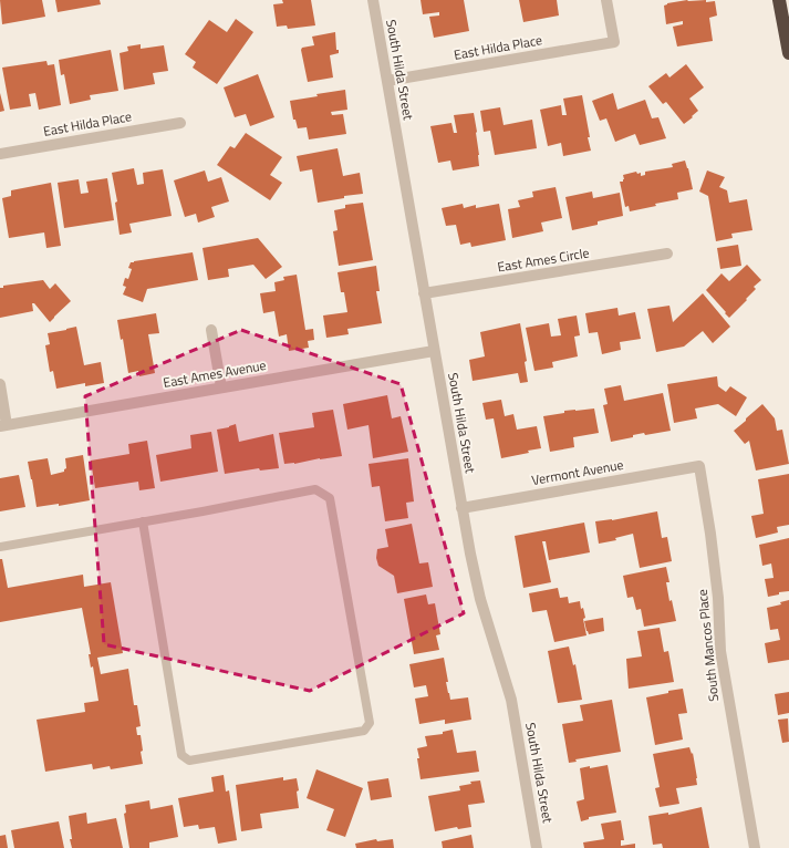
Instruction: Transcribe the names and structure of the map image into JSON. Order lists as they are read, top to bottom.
{
  "streets": {
    "street": [
      "East Hilda Place",
      "South Hilda Street",
      "East Ames Circle",
      "East Ames Avenue",
      "Vermont Avenue",
      "South Mancos Place"
    ]
  },
  "crossings": [
    ["East Hilda Place", "South Hilda Street"],
    ["South Hilda Street", "East Ames Circle"],
    ["South Hilda Street", "East Ames Avenue"],
    ["South Hilda Street", "Vermont Avenue"],
    ["Vermont Avenue", "South Mancos Place"]
  ]
}
